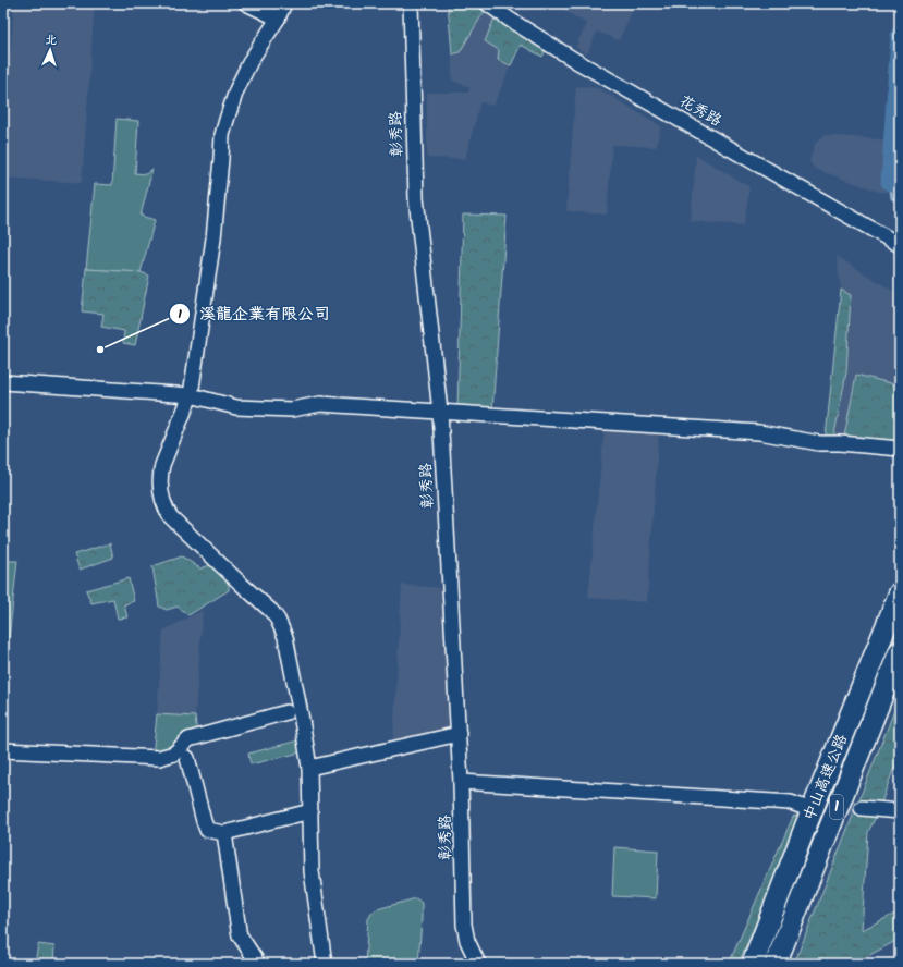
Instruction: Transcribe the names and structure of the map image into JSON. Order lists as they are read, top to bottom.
{
  "streets": {
    "highway": ["中山高速公路", "1"],
    "street": ["花秀路", "彰秀路"]
  },
  "places": ["溪龍企業有限公司"],
  "north": "top"
}
